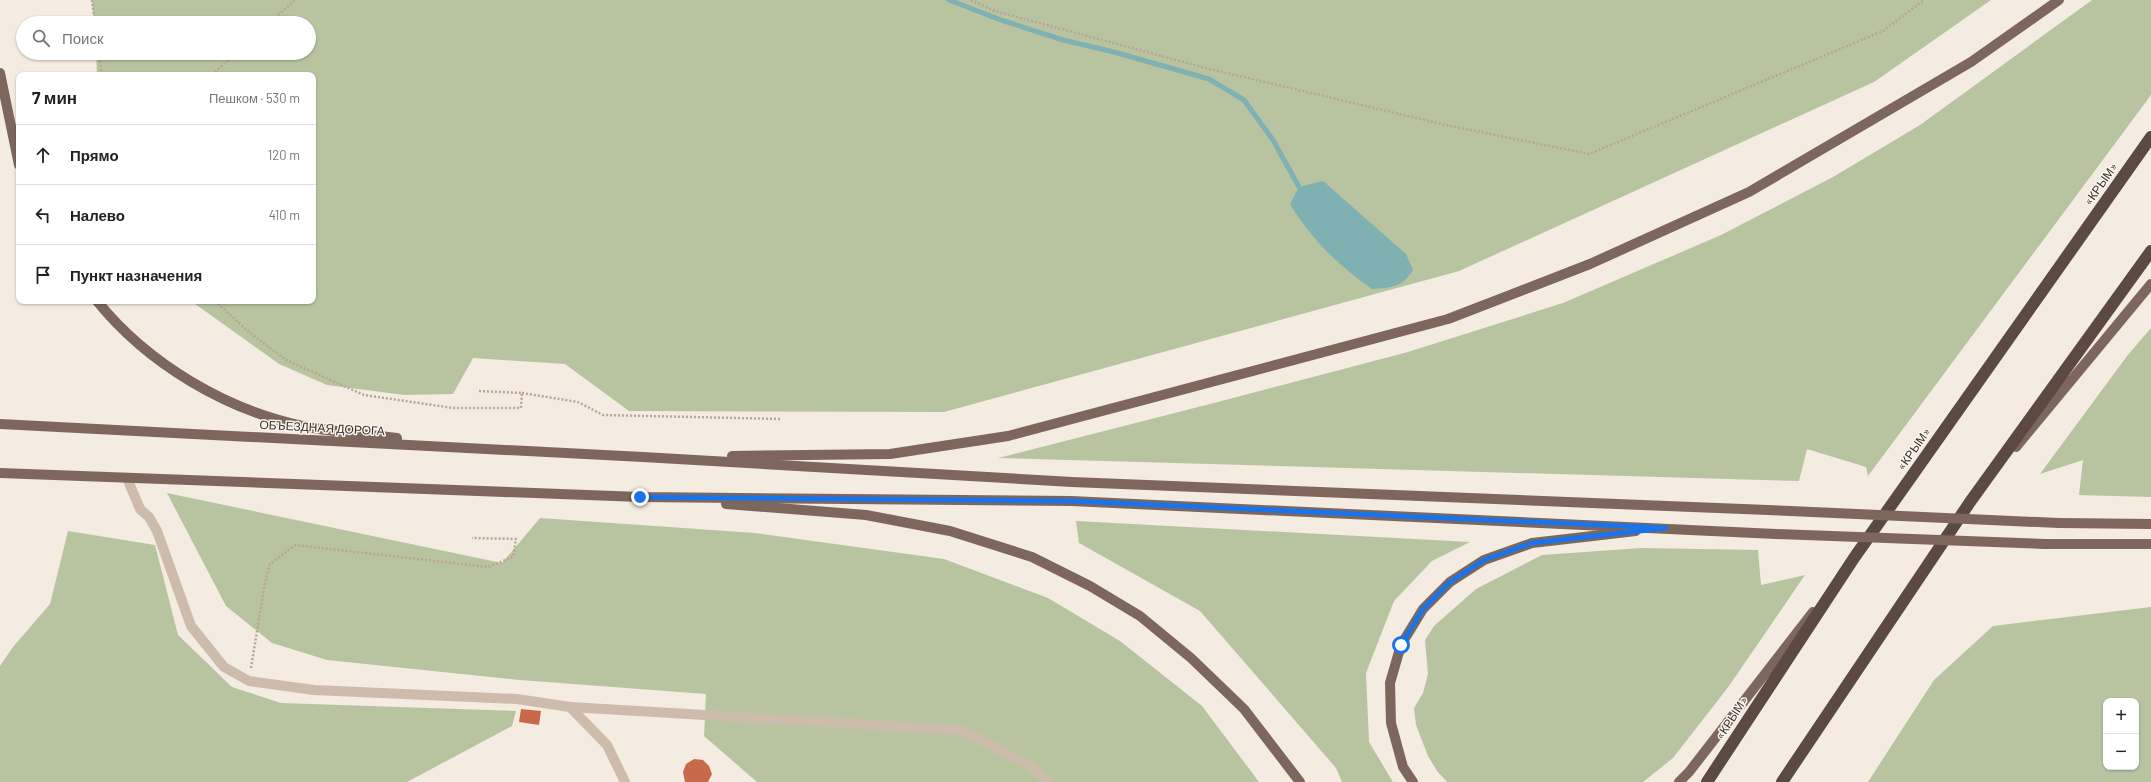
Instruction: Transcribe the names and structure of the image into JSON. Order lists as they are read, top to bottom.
{
  "streets": {
    "highway": ["«КРЫМ»"],
    "main road": ["ОБЪЕЗДНАЯ ДОРОГА"]
  },
  "page": {
    "search": "Поиск",
    "heading": ["7 мин", "Пешком · 530 m"],
    "list": [
      ["Прямо", "120 m"],
      ["Налево", "410 m"],
      "Пункт назначения"
    ],
    "map_buttons": ["+", "−"]
  }
}
